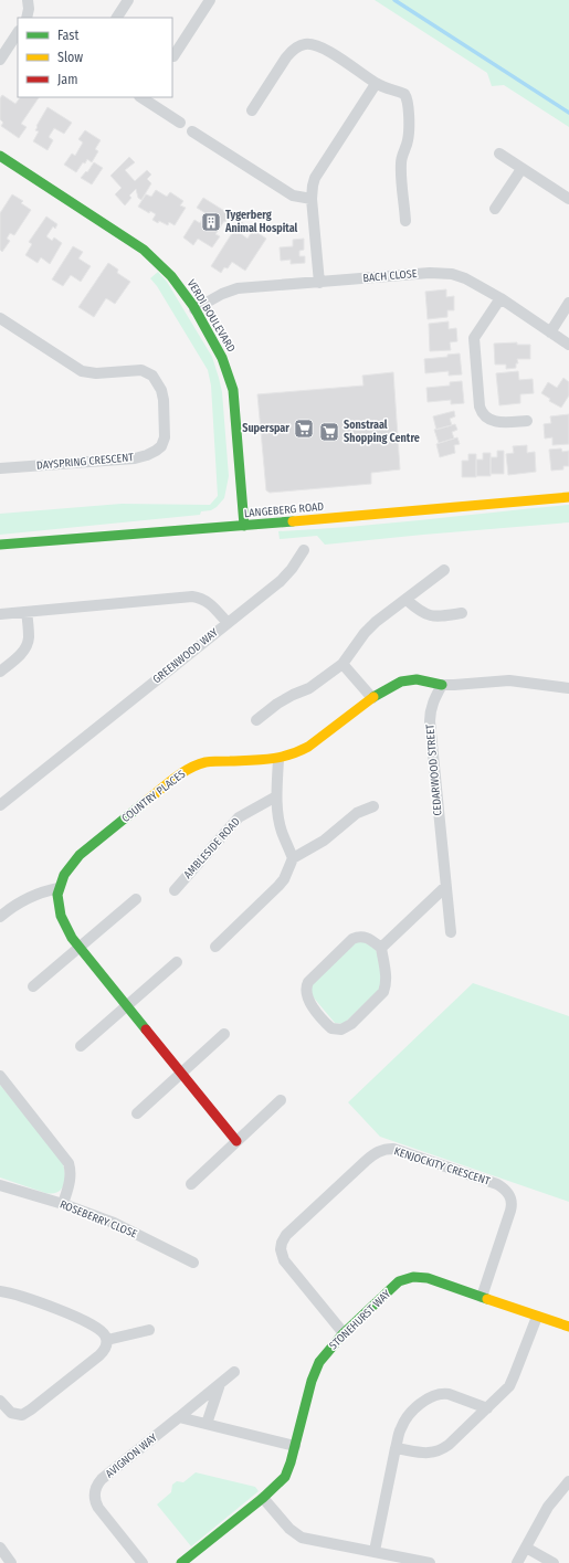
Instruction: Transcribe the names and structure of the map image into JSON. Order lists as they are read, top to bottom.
{
  "streets": {
    "street": [
      "BACH CLOSE",
      "VERDI BOULEVARD",
      "DAYSPRING CRESCENT",
      "LANGEBERG ROAD",
      "GREENWOOD WAY",
      "CEDARWOOD STREET",
      "COUNTRY PLACES",
      "AMBLESIDE ROAD",
      "KENJOCKITY CRESCENT",
      "ROSEBERRY CLOSE",
      "STONEHURST WAY",
      "AVIGNON WAY"
    ]
  },
  "crossings": [
    ["BACH CLOSE", "VERDI BOULEVARD"],
    ["VERDI BOULEVARD", "LANGEBERG ROAD"],
    ["CEDARWOOD STREET", "COUNTRY PLACES"],
    ["KENJOCKITY CRESCENT", "STONEHURST WAY"]
  ],
  "places": {
    "building": ["Tygerberg Animal Hospital"],
    "supermarket": ["Superspar", "Sonstraal Shopping Centre"]
  },
  "legend": ["Fast", "Slow", "Jam"]
}
